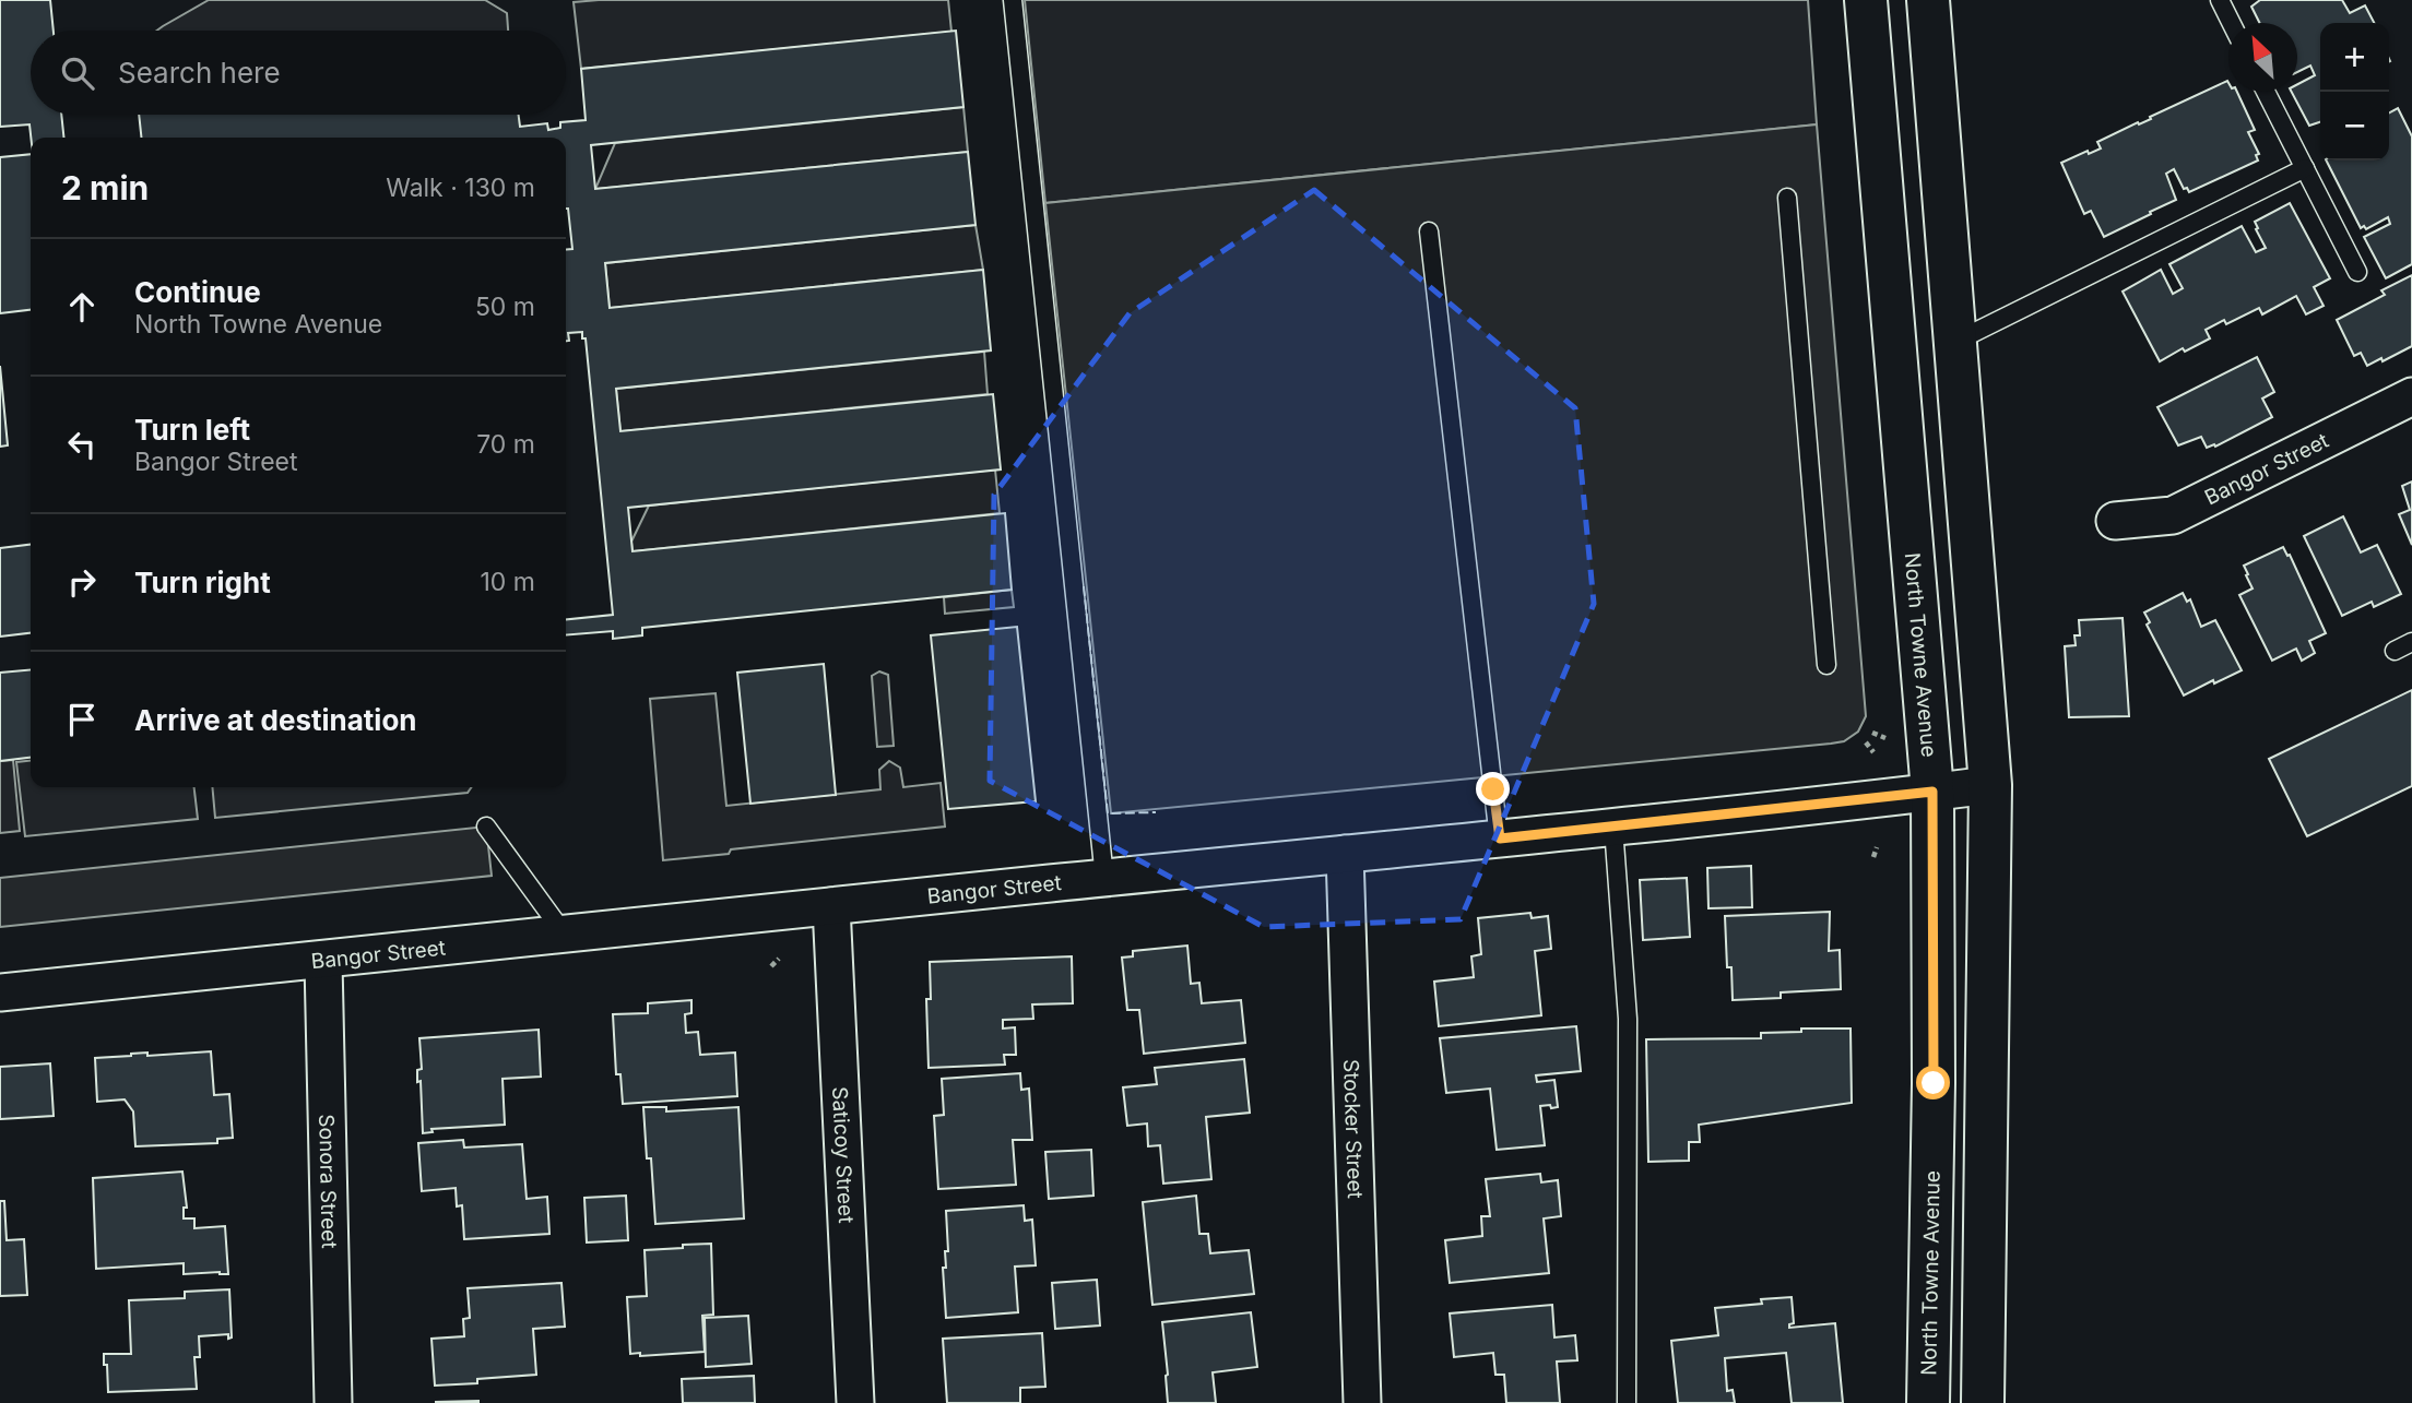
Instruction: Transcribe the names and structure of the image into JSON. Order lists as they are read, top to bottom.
{
  "streets": {
    "main road": ["North Towne Avenue"],
    "street": [
      "Bangor Street",
      "Stocker Street",
      "Saticoy Street",
      "Sonora Street"
    ]
  },
  "crossings": [
    ["Bangor Street", "North Towne Avenue"],
    ["Bangor Street", "Stocker Street"],
    ["Bangor Street", "Saticoy Street"],
    ["Bangor Street", "Sonora Street"]
  ],
  "north": "top left",
  "page": {
    "map_buttons": ["+", "−"],
    "search": "Search here",
    "heading": ["2 min", "Walk · 130 m"],
    "list": [
      ["Continue", "North Towne Avenue", "50 m"],
      ["Turn left", "Bangor Street", "70 m"],
      ["Turn right", "10 m"],
      "Arrive at destination"
    ]
  }
}
